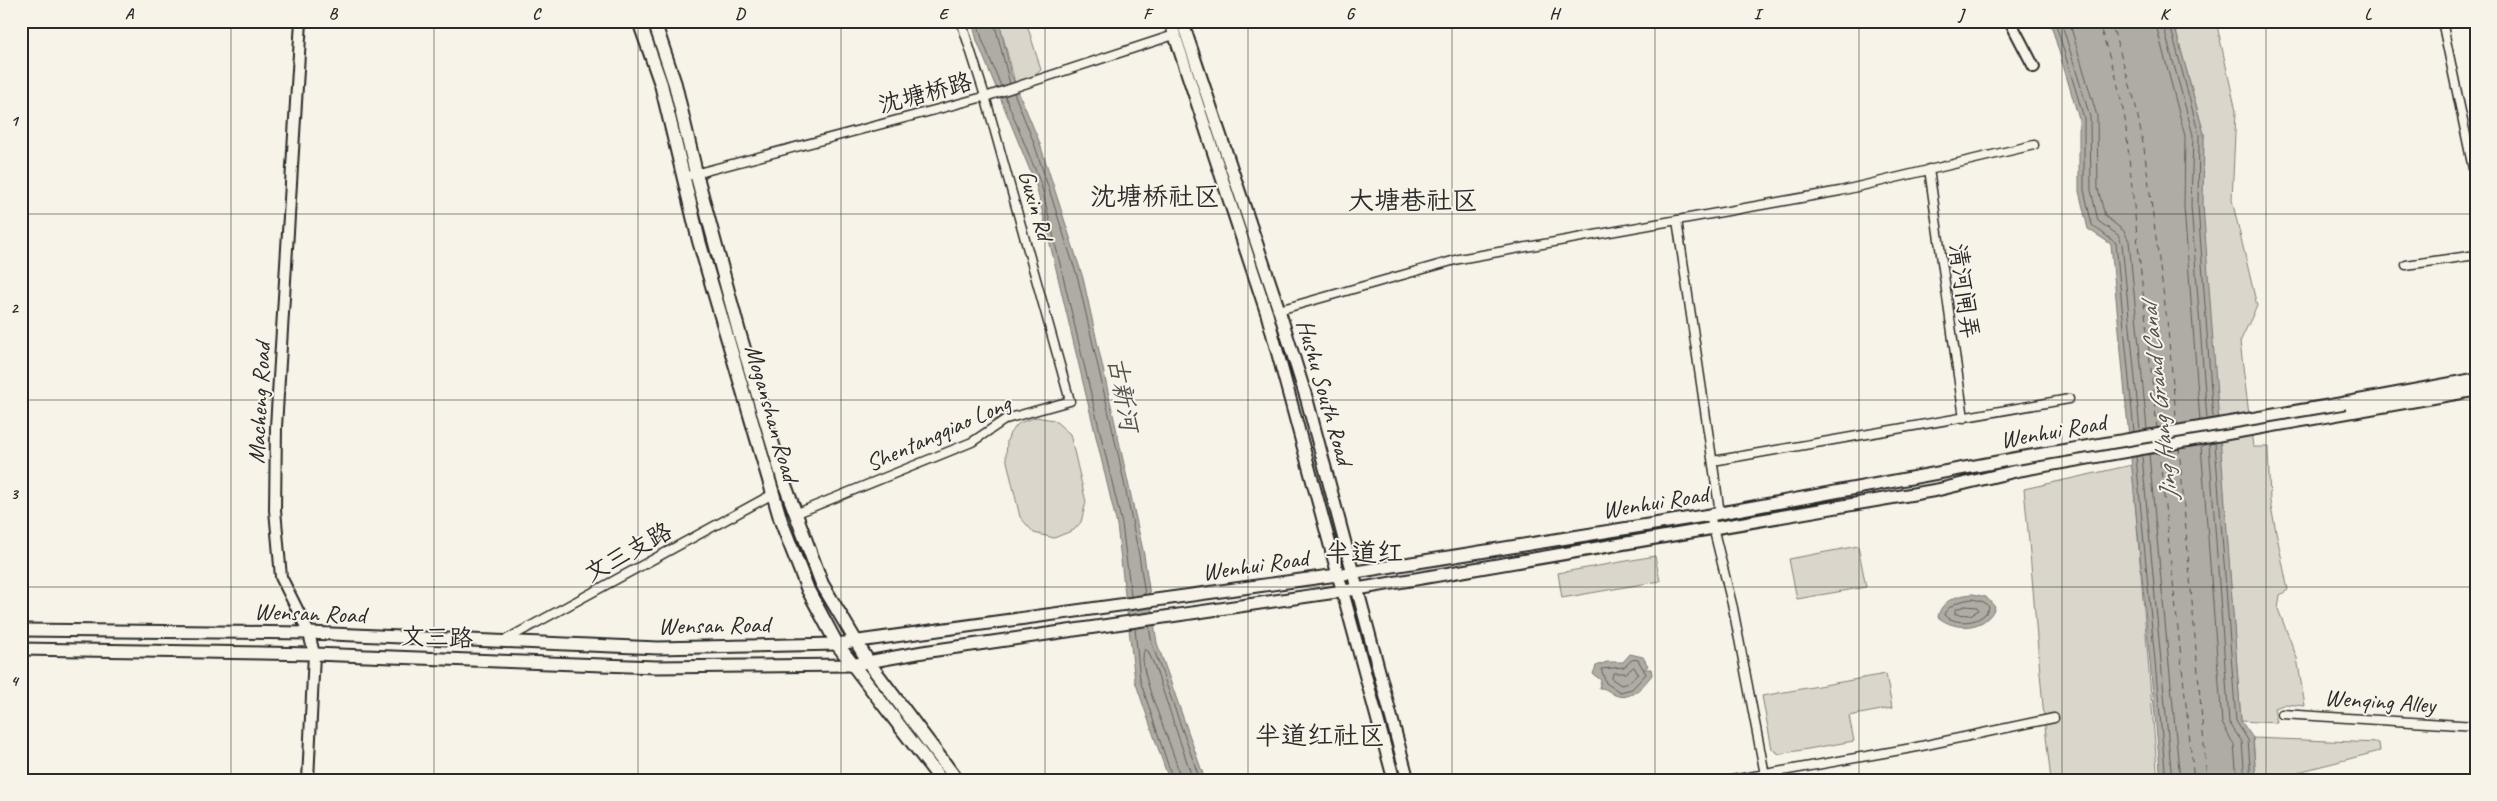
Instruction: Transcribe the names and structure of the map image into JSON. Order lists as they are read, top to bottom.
{
  "streets": {
    "main road": [
      "Hushu South Road",
      "Moganshan Road",
      "Wenhui Road",
      "Wensan Road",
      "文三路"
    ],
    "street": [
      "沈塘桥路",
      "Guxin Rd",
      "清河闸弄",
      "Macheng Road",
      "Shentangqiao Long",
      "文三支路",
      "Wenqing Alley"
    ]
  },
  "crossings": [
    ["沈塘桥路", "Guxin Rd"],
    ["沈塘桥路", "Hushu South Road"],
    ["沈塘桥路", "Moganshan Road"],
    ["Guxin Rd", "Shentangqiao Long"],
    ["Hushu South Road", "Wenhui Road"],
    ["Macheng Road", "Wensan Road"],
    ["Macheng Road", "文三路"],
    ["Moganshan Road", "Wenhui Road"],
    ["Moganshan Road", "Shentangqiao Long"],
    ["Moganshan Road", "文三支路"],
    ["Moganshan Road", "Wensan Road"],
    ["Moganshan Road", "文三路"],
    ["Wenhui Road", "Wensan Road"],
    ["Wenhui Road", "文三路"],
    ["文三支路", "Wensan Road"]
  ],
  "districts": [
    "沈塘桥社区",
    "大塘巷社区",
    "半道红",
    "半道红社区"
  ],
  "water": ["古新河", "Jing Hang Grand Canal"],
  "grid": {
    "columns": [
      "A",
      "B",
      "C",
      "D",
      "E",
      "F",
      "G",
      "H",
      "I",
      "J",
      "K",
      "L"
    ],
    "rows": [
      "1",
      "2",
      "3",
      "4"
    ]
  }
}
